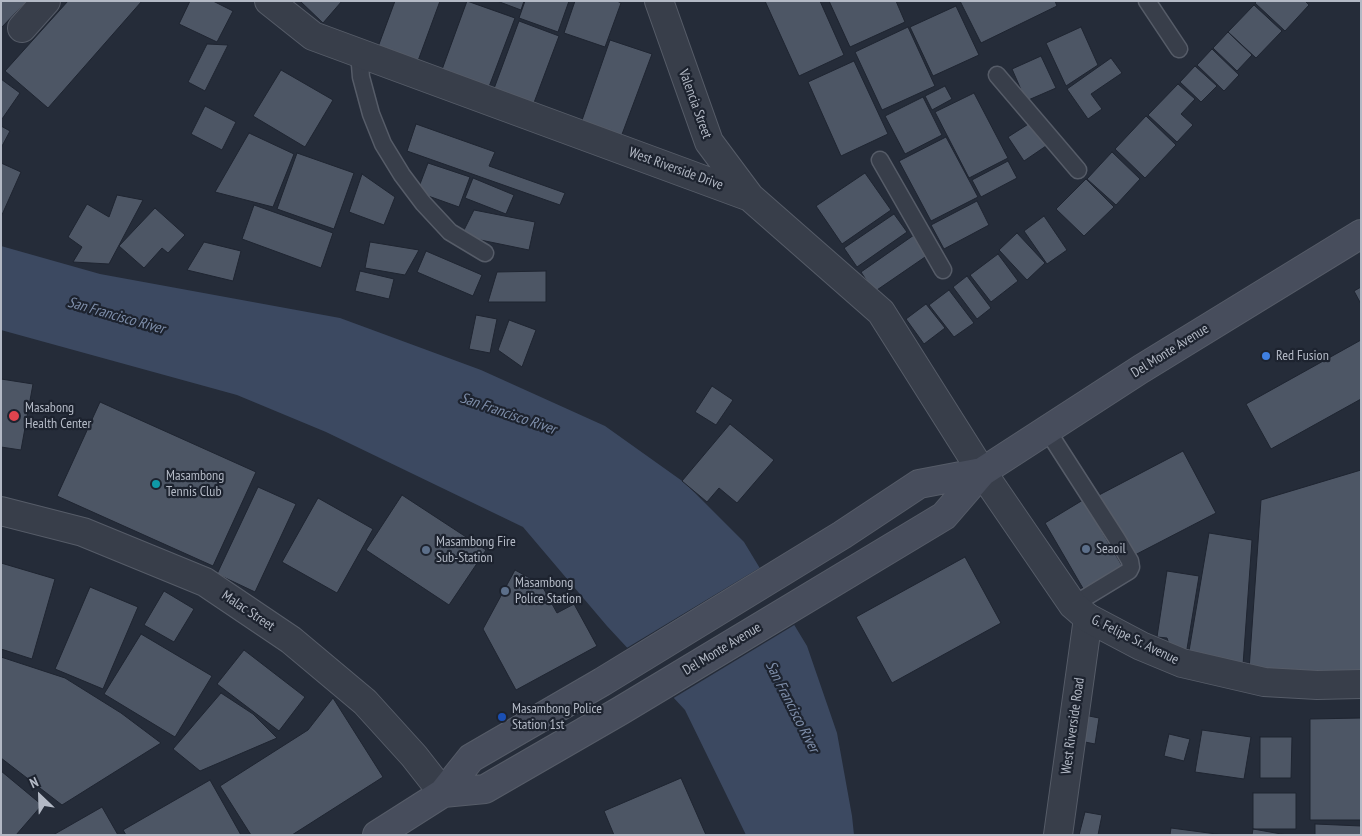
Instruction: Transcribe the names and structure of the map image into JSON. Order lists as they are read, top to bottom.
{
  "streets": {
    "main road": ["Del Monte Avenue"],
    "street": [
      "Valencia Street",
      "West Riverside Drive",
      "Malac Street",
      "G. Felipe Sr. Avenue",
      "West Riverside Road"
    ]
  },
  "crossings": [
    ["Valencia Street", "West Riverside Drive"],
    ["West Riverside Drive", "Del Monte Avenue"],
    ["West Riverside Drive", "G. Felipe Sr. Avenue"],
    ["Del Monte Avenue", "Malac Street"],
    ["Del Monte Avenue", "G. Felipe Sr. Avenue"],
    ["G. Felipe Sr. Avenue", "West Riverside Road"]
  ],
  "water": ["San Francisco River"],
  "places": [
    "Red Fusion",
    "Masabong Health Center",
    "Masambong Tennis Club",
    "Seaoil",
    "Masambong Fire Sub-Station",
    "Masambong Police Station",
    "Masambong Police Station 1st"
  ],
  "north": "top left"
}
